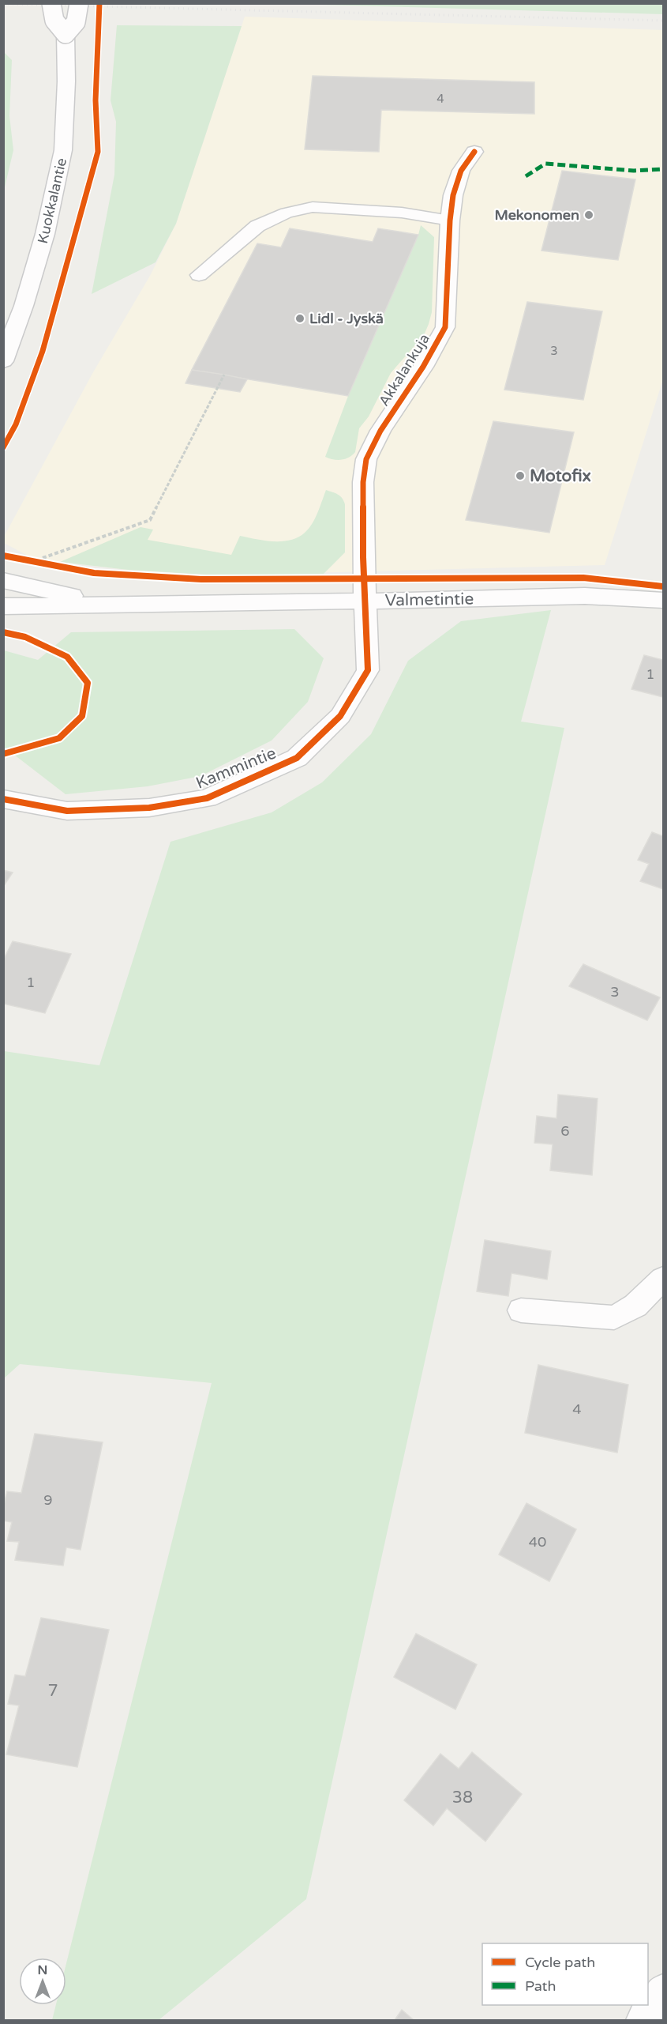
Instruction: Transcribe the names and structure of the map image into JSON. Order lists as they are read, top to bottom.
{
  "streets": {
    "street": [
      "Kuokkalantie",
      "Akkalankuja",
      "Valmetintie",
      "Kammintie"
    ]
  },
  "crossings": [
    ["Akkalankuja", "Valmetintie"],
    ["Akkalankuja", "Kammintie"],
    ["Valmetintie", "Kammintie"]
  ],
  "places": ["Mekonomen", "Lidl - Jyskä", "Motofix"],
  "house_numbers": [
    "4",
    "3",
    "1",
    "1",
    "3",
    "6",
    "4",
    "9",
    "40",
    "7",
    "38"
  ],
  "legend": ["Cycle path", "Path"],
  "north": "top"
}
